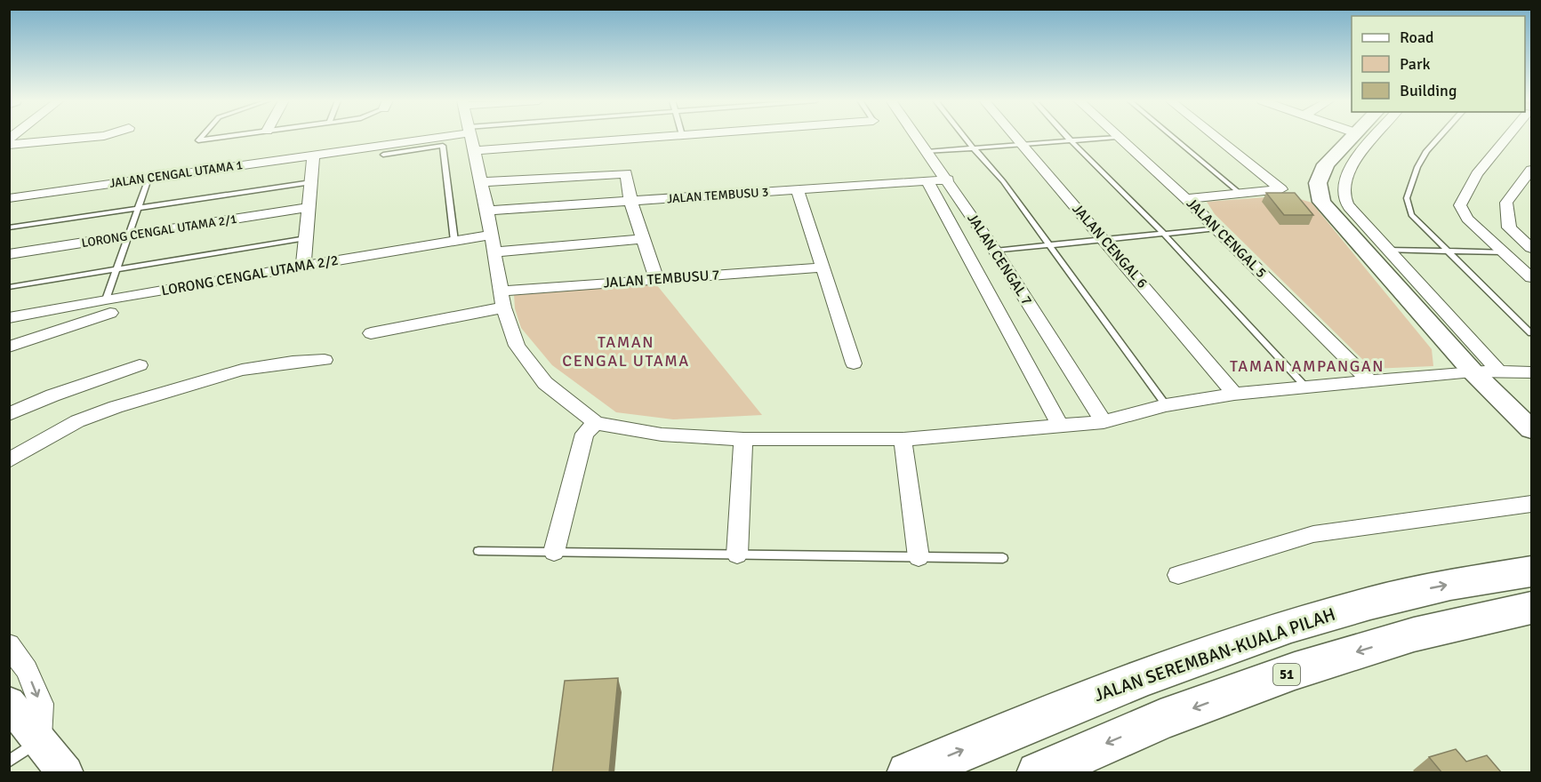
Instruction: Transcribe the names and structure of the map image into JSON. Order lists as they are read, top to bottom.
{
  "streets": {
    "highway": ["JALAN SEREMBAN-KUALA PILAH", "51"],
    "street": [
      "JALAN CENGAL UTAMA 1",
      "JALAN TEMBUSU 3",
      "LORONG CENGAL UTAMA 2/1",
      "JALAN CENGAL 5",
      "JALAN CENGAL 6",
      "JALAN CENGAL 7",
      "LORONG CENGAL UTAMA 2/2",
      "JALAN TEMBUSU 7"
    ]
  },
  "crossings": [
    ["JALAN TEMBUSU 3", "JALAN CENGAL 7"]
  ],
  "districts": ["TAMAN CENGAL UTAMA", "TAMAN AMPANGAN"],
  "legend": ["Road", "Park", "Building"]
}
